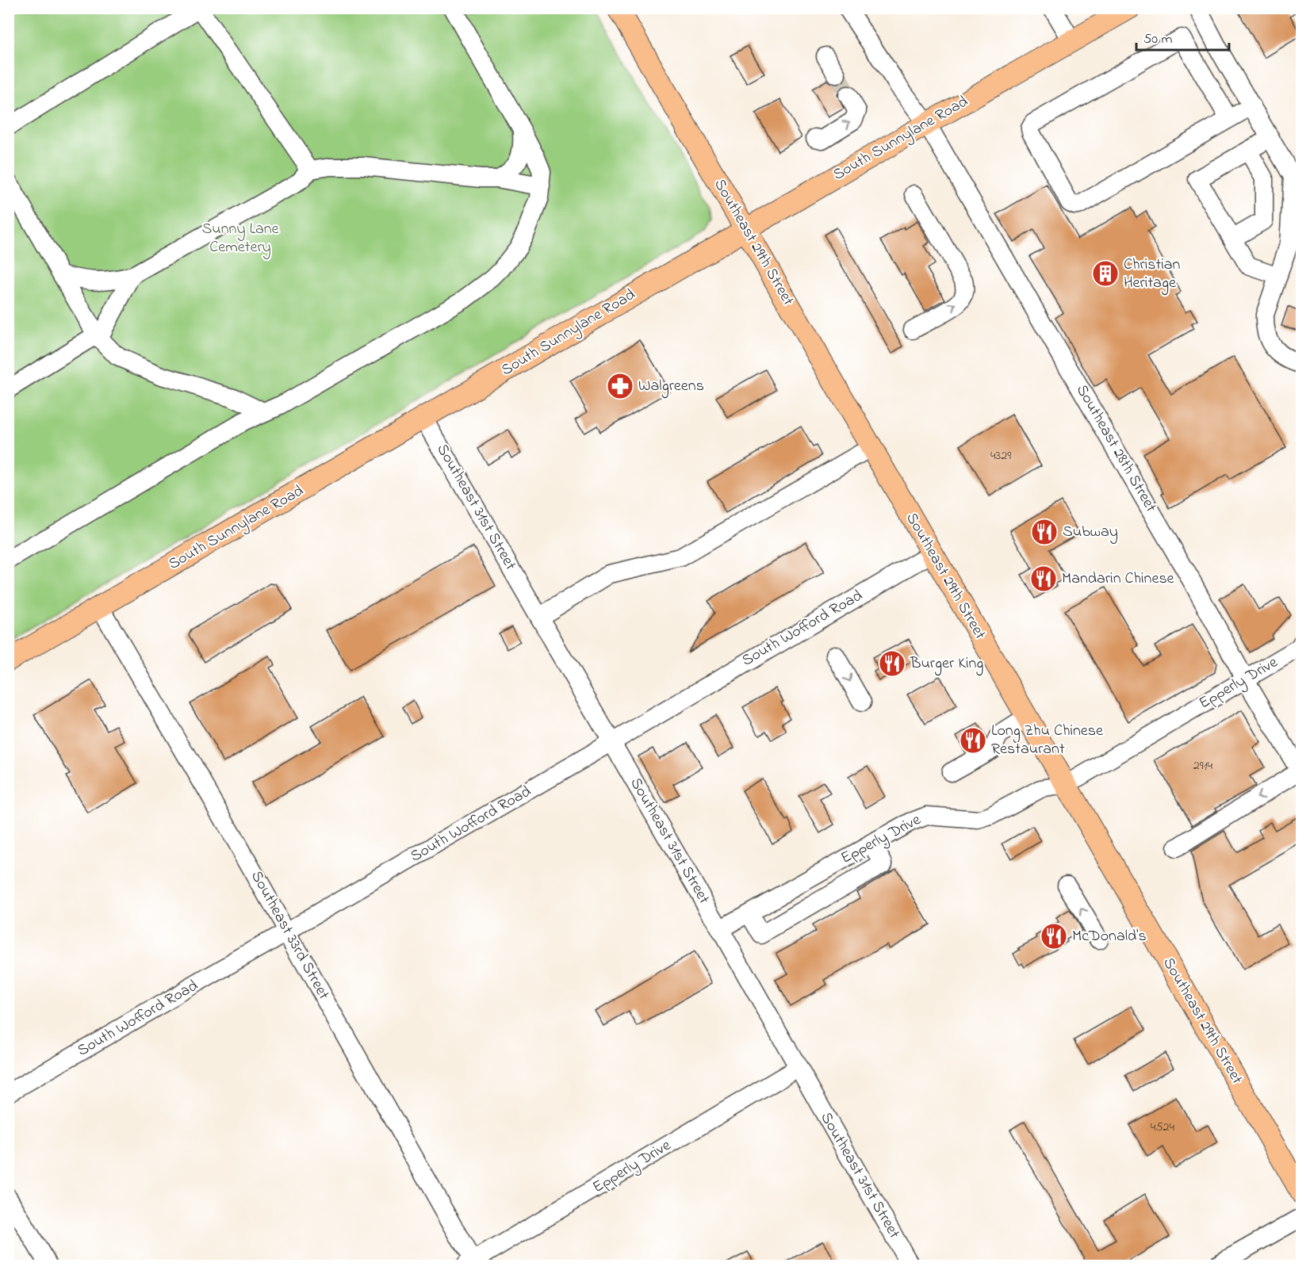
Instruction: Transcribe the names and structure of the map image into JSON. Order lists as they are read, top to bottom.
{
  "streets": {
    "main road": ["South Sunnylane Road", "Southeast 29th Street"],
    "street": [
      "Southeast 28th Street",
      "Southeast 31st Street",
      "South Wofford Road",
      "Epperly Drive",
      "Southeast 33rd Street"
    ]
  },
  "crossings": [
    ["South Sunnylane Road", "Southeast 29th Street"],
    ["South Sunnylane Road", "Southeast 28th Street"],
    ["South Sunnylane Road", "Southeast 31st Street"],
    ["South Sunnylane Road", "Southeast 33rd Street"],
    ["Southeast 29th Street", "South Wofford Road"],
    ["Southeast 29th Street", "Epperly Drive"],
    ["Southeast 28th Street", "Epperly Drive"],
    ["Southeast 31st Street", "South Wofford Road"],
    ["Southeast 31st Street", "Epperly Drive"],
    ["South Wofford Road", "Southeast 33rd Street"],
    ["Epperly Drive", "Southeast 33rd Street"]
  ],
  "parks": ["Sunny Lane Cemetery"],
  "places": {
    "building": ["Christian Heritage"],
    "pharmacy": ["Walgreens"],
    "restaurant": [
      "Subway",
      "Mandarin Chinese",
      "Burger King",
      "Long Zhu Chinese Restaurant",
      "McDonald's"
    ]
  },
  "house_numbers": ["4329", "2914", "4524"],
  "scale_bar": "50 m"
}
